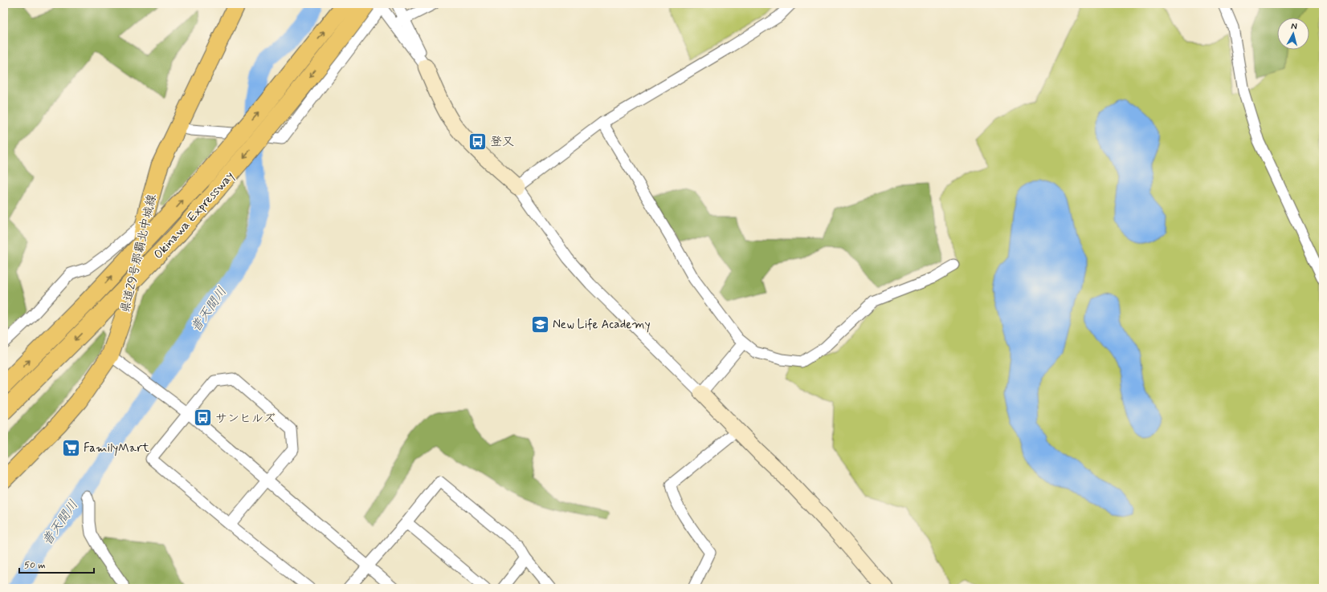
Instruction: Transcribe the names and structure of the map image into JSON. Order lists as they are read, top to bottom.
{
  "streets": {
    "highway": ["Okinawa Expressway"],
    "main road": ["県道29号那覇北中城線"]
  },
  "water": ["普天間川"],
  "places": {
    "bus stop": ["登又", "サンヒルズ"],
    "school or university": ["New Life Academy"],
    "supermarket": ["FamilyMart"]
  },
  "scale_bar": "50 m",
  "north": "top"
}
